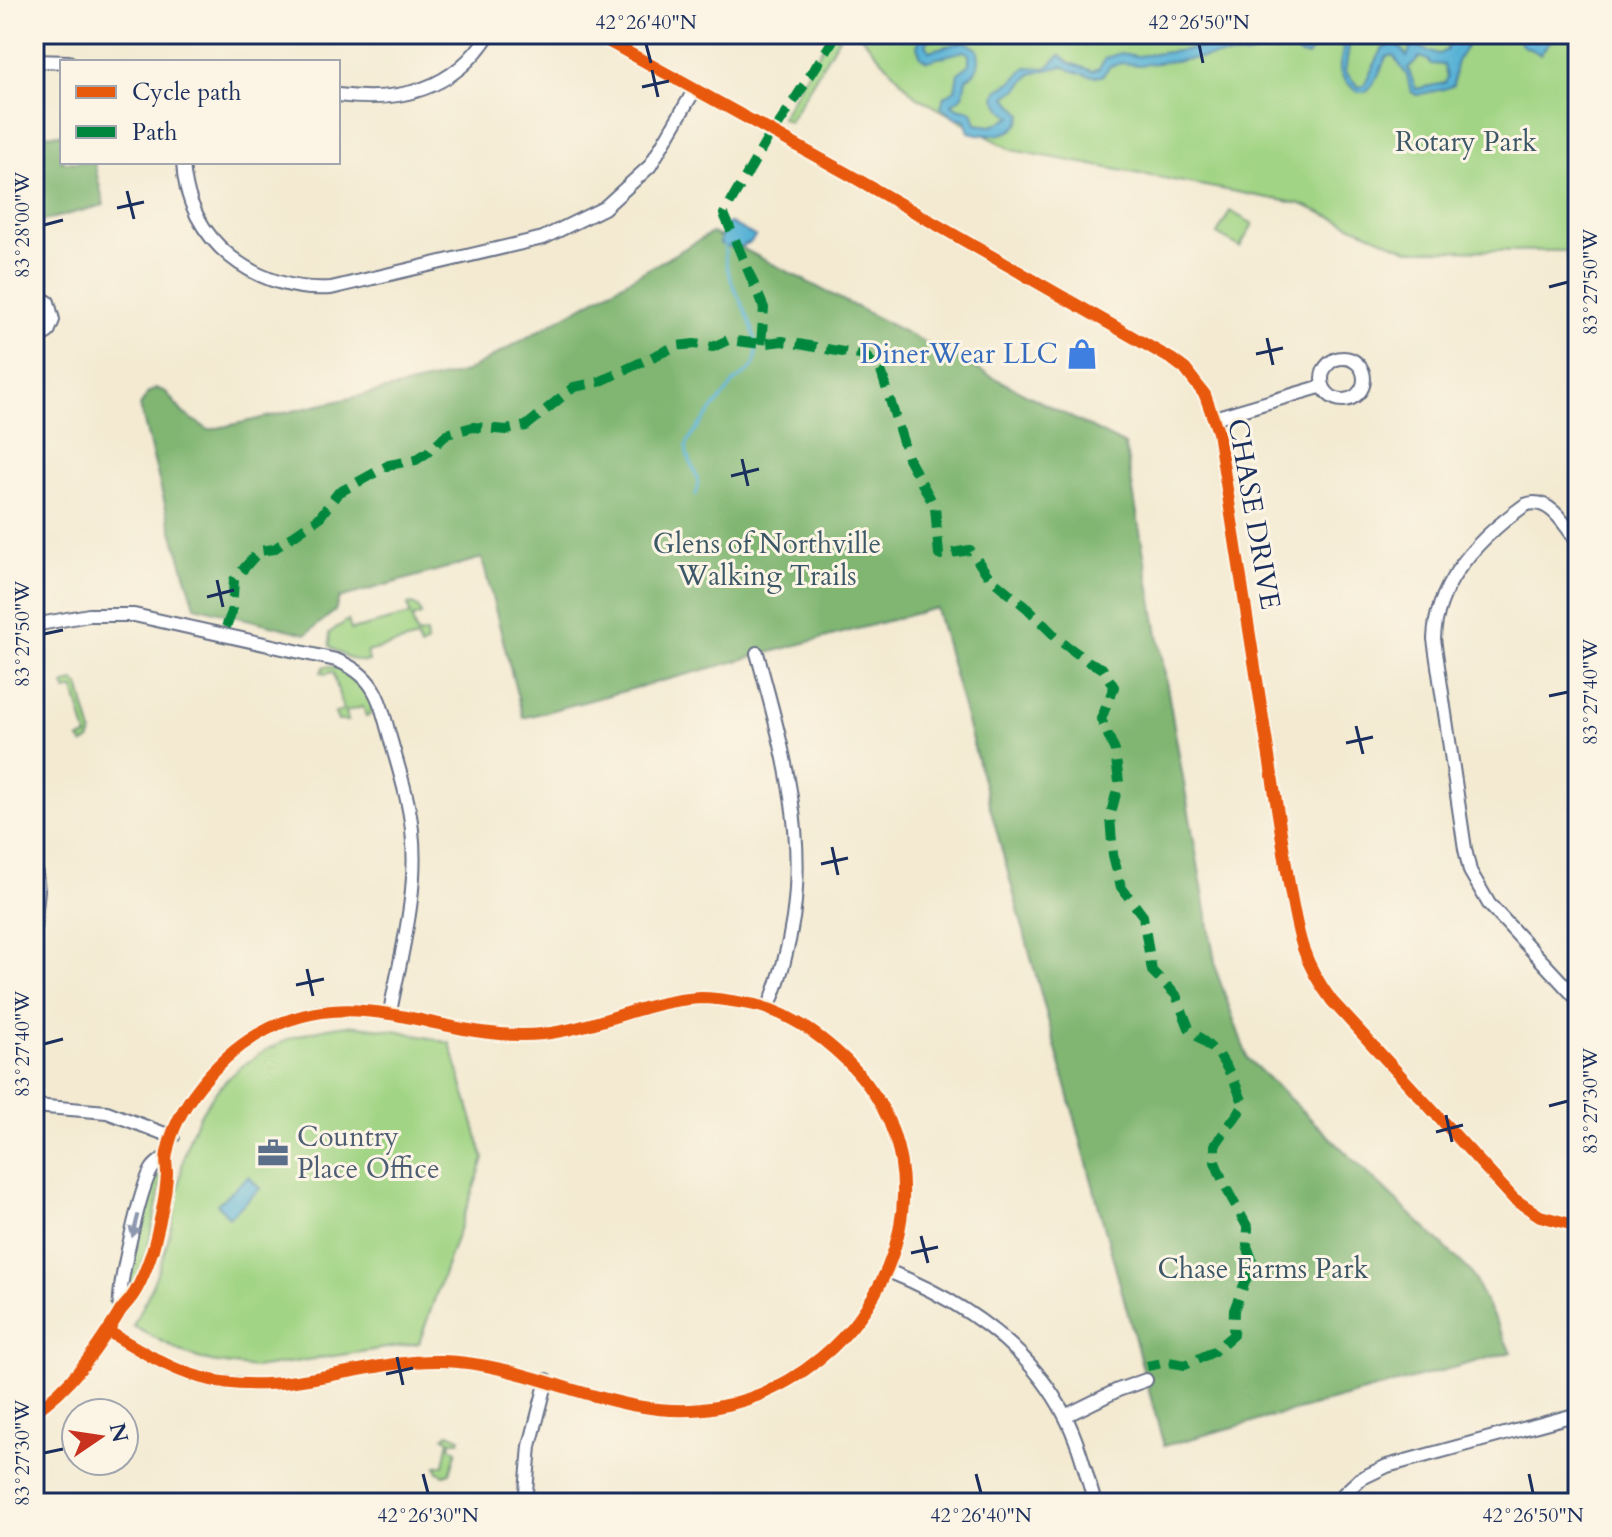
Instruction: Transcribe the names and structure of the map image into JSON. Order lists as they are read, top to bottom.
{
  "streets": {
    "street": ["CHASE DRIVE"]
  },
  "parks": ["Rotary Park", "Glens of Northville Walking Trails", "Chase Farms Park"],
  "places": {
    "shop": ["DinerWear LLC"],
    "office": ["Country Place Office"]
  },
  "legend": ["Cycle path", "Path"],
  "north": "right",
  "coordinates": [
    "42°26'40\"N",
    "42°26'50\"N",
    "83°28'00\"W",
    "83°27'50\"W",
    "83°27'40\"W",
    "83°27'30\"W",
    "42°26'30\"N"
  ]
}
